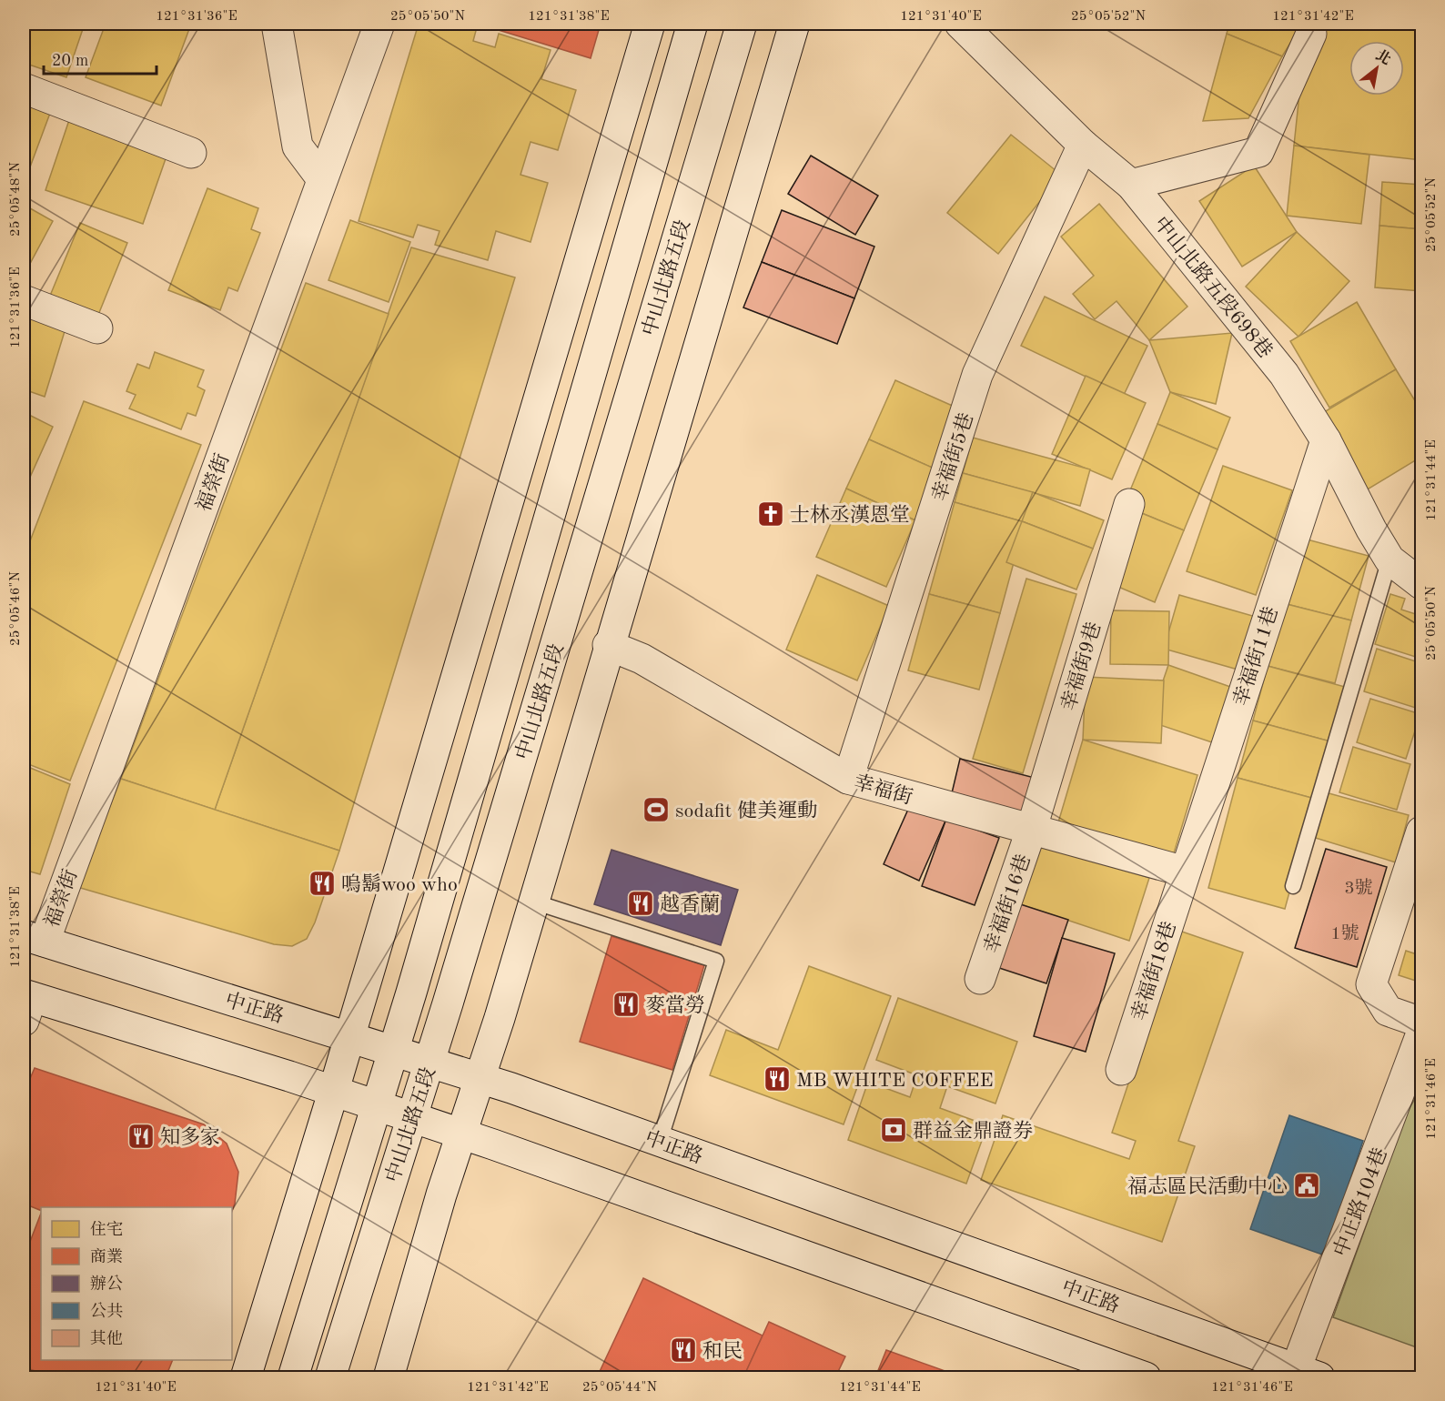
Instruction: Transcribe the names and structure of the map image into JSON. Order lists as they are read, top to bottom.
{
  "streets": {
    "main road": [
      "中山北路五段",
      "中山北路五段698巷",
      "幸福街5巷",
      "福榮街",
      "幸福街11巷",
      "幸福街9巷",
      "幸福街",
      "幸福街16巷",
      "幸福街18巷",
      "中正路",
      "中正路104巷"
    ]
  },
  "crossings": [
    ["中山北路五段", "中正路"],
    ["中山北路五段698巷", "幸福街5巷"],
    ["中山北路五段698巷", "幸福街11巷"],
    ["幸福街5巷", "幸福街"],
    ["福榮街", "中正路"],
    ["幸福街11巷", "幸福街"],
    ["幸福街11巷", "幸福街18巷"],
    ["幸福街9巷", "幸福街"],
    ["幸福街9巷", "幸福街16巷"],
    ["幸福街", "幸福街16巷"],
    ["幸福街", "幸福街18巷"],
    ["中正路", "中正路104巷"]
  ],
  "places": {
    "church": ["士林丞漢恩堂"],
    "sports": ["sodafit 健美運動"],
    "restaurant": [
      "嗚鬍woo who",
      "越香蘭",
      "麥當勞",
      "MB WHITE COFFEE",
      "知多家",
      "和民"
    ],
    "bank": ["群益金鼎證券"],
    "public building": ["福志區民活動中心"]
  },
  "house_numbers": ["3號", "1號"],
  "legend": [
    "住宅",
    "商業",
    "辦公",
    "公共",
    "其他"
  ],
  "scale_bar": "20 m",
  "north": "top right",
  "coordinates": [
    "121°31'36\"E",
    "25°05'50\"N",
    "121°31'38\"E",
    "121°31'40\"E",
    "25°05'52\"N",
    "121°31'42\"E",
    "25°05'48\"N",
    "121°31'44\"E",
    "25°05'46\"N",
    "121°31'46\"E",
    "25°05'44\"N"
  ]
}
